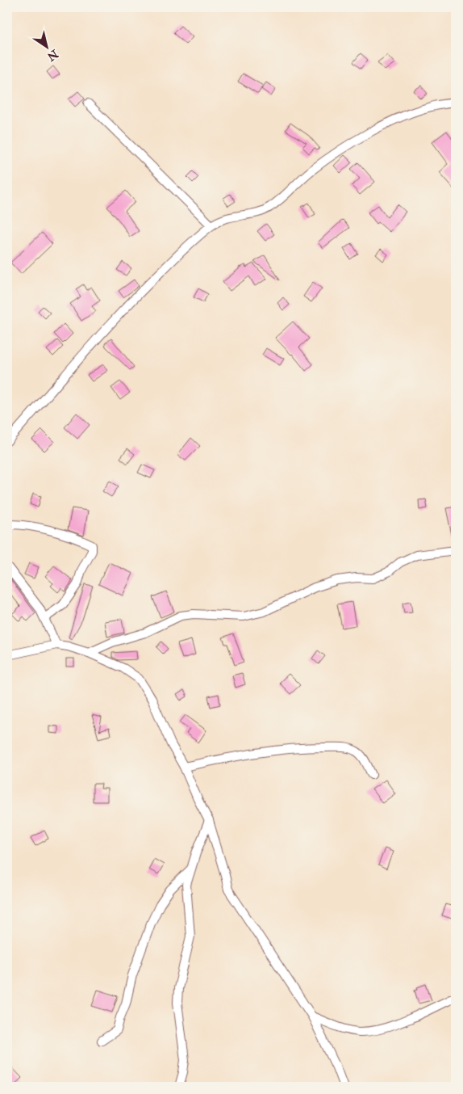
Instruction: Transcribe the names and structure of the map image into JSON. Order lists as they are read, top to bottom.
{
  "north": "bottom right"
}
